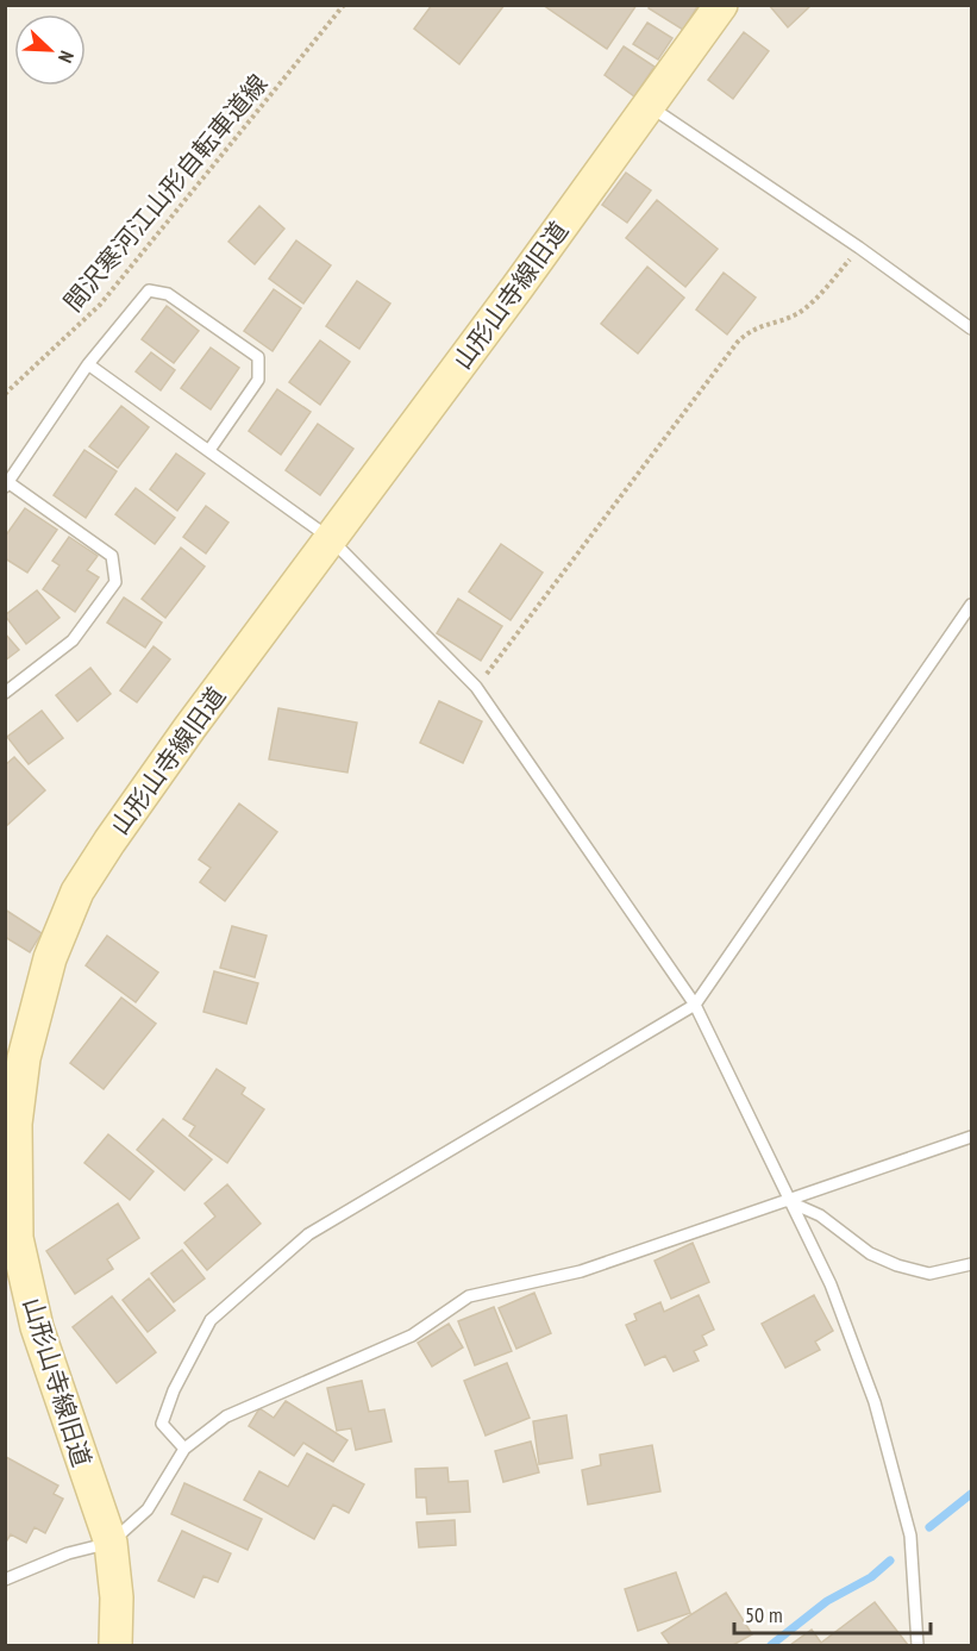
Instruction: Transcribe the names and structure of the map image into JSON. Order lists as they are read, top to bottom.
{
  "streets": {
    "street": ["山形山寺線旧道"],
    "path": ["間沢寒河江山形自転車道線"]
  },
  "scale_bar": "50 m",
  "north": "bottom right"
}
